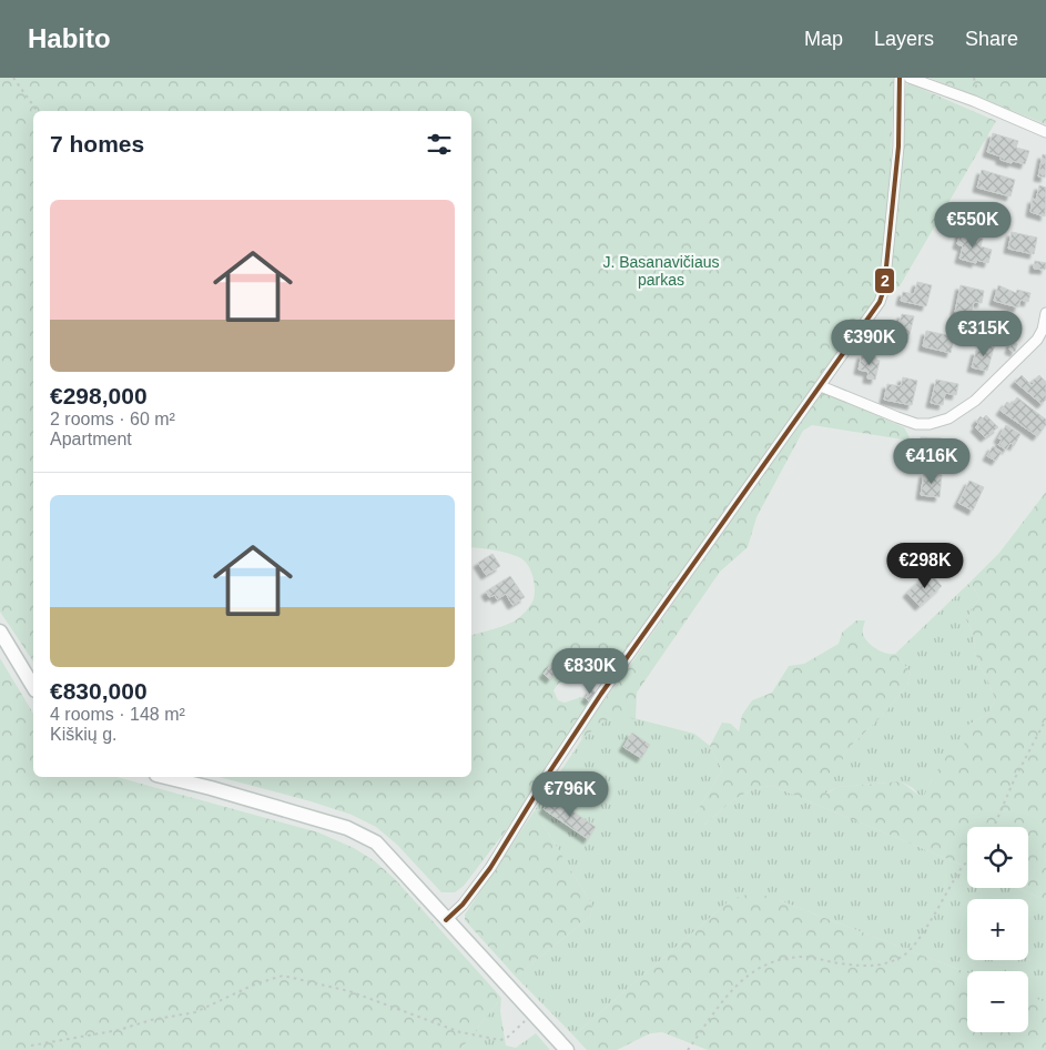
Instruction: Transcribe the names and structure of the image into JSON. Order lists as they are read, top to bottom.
{
  "parks": ["J. Basanavičiaus parkas"],
  "lines": ["transit line 2"],
  "page": {
    "header": "Habito",
    "nav": ["Map", "Layers", "Share"],
    "heading": "7 homes",
    "list": [
      {
        "name": "€298,000",
        "note": "2 rooms · 60 m² · Apartment"
      },
      {
        "name": "€830,000",
        "note": "4 rooms · 148 m² · Kiškių g."
      }
    ],
    "price": [
      "€550K",
      "€315K",
      "€390K",
      "€416K",
      "€298K",
      "€830K",
      "€796K"
    ],
    "map_buttons": ["+", "−"]
  }
}
